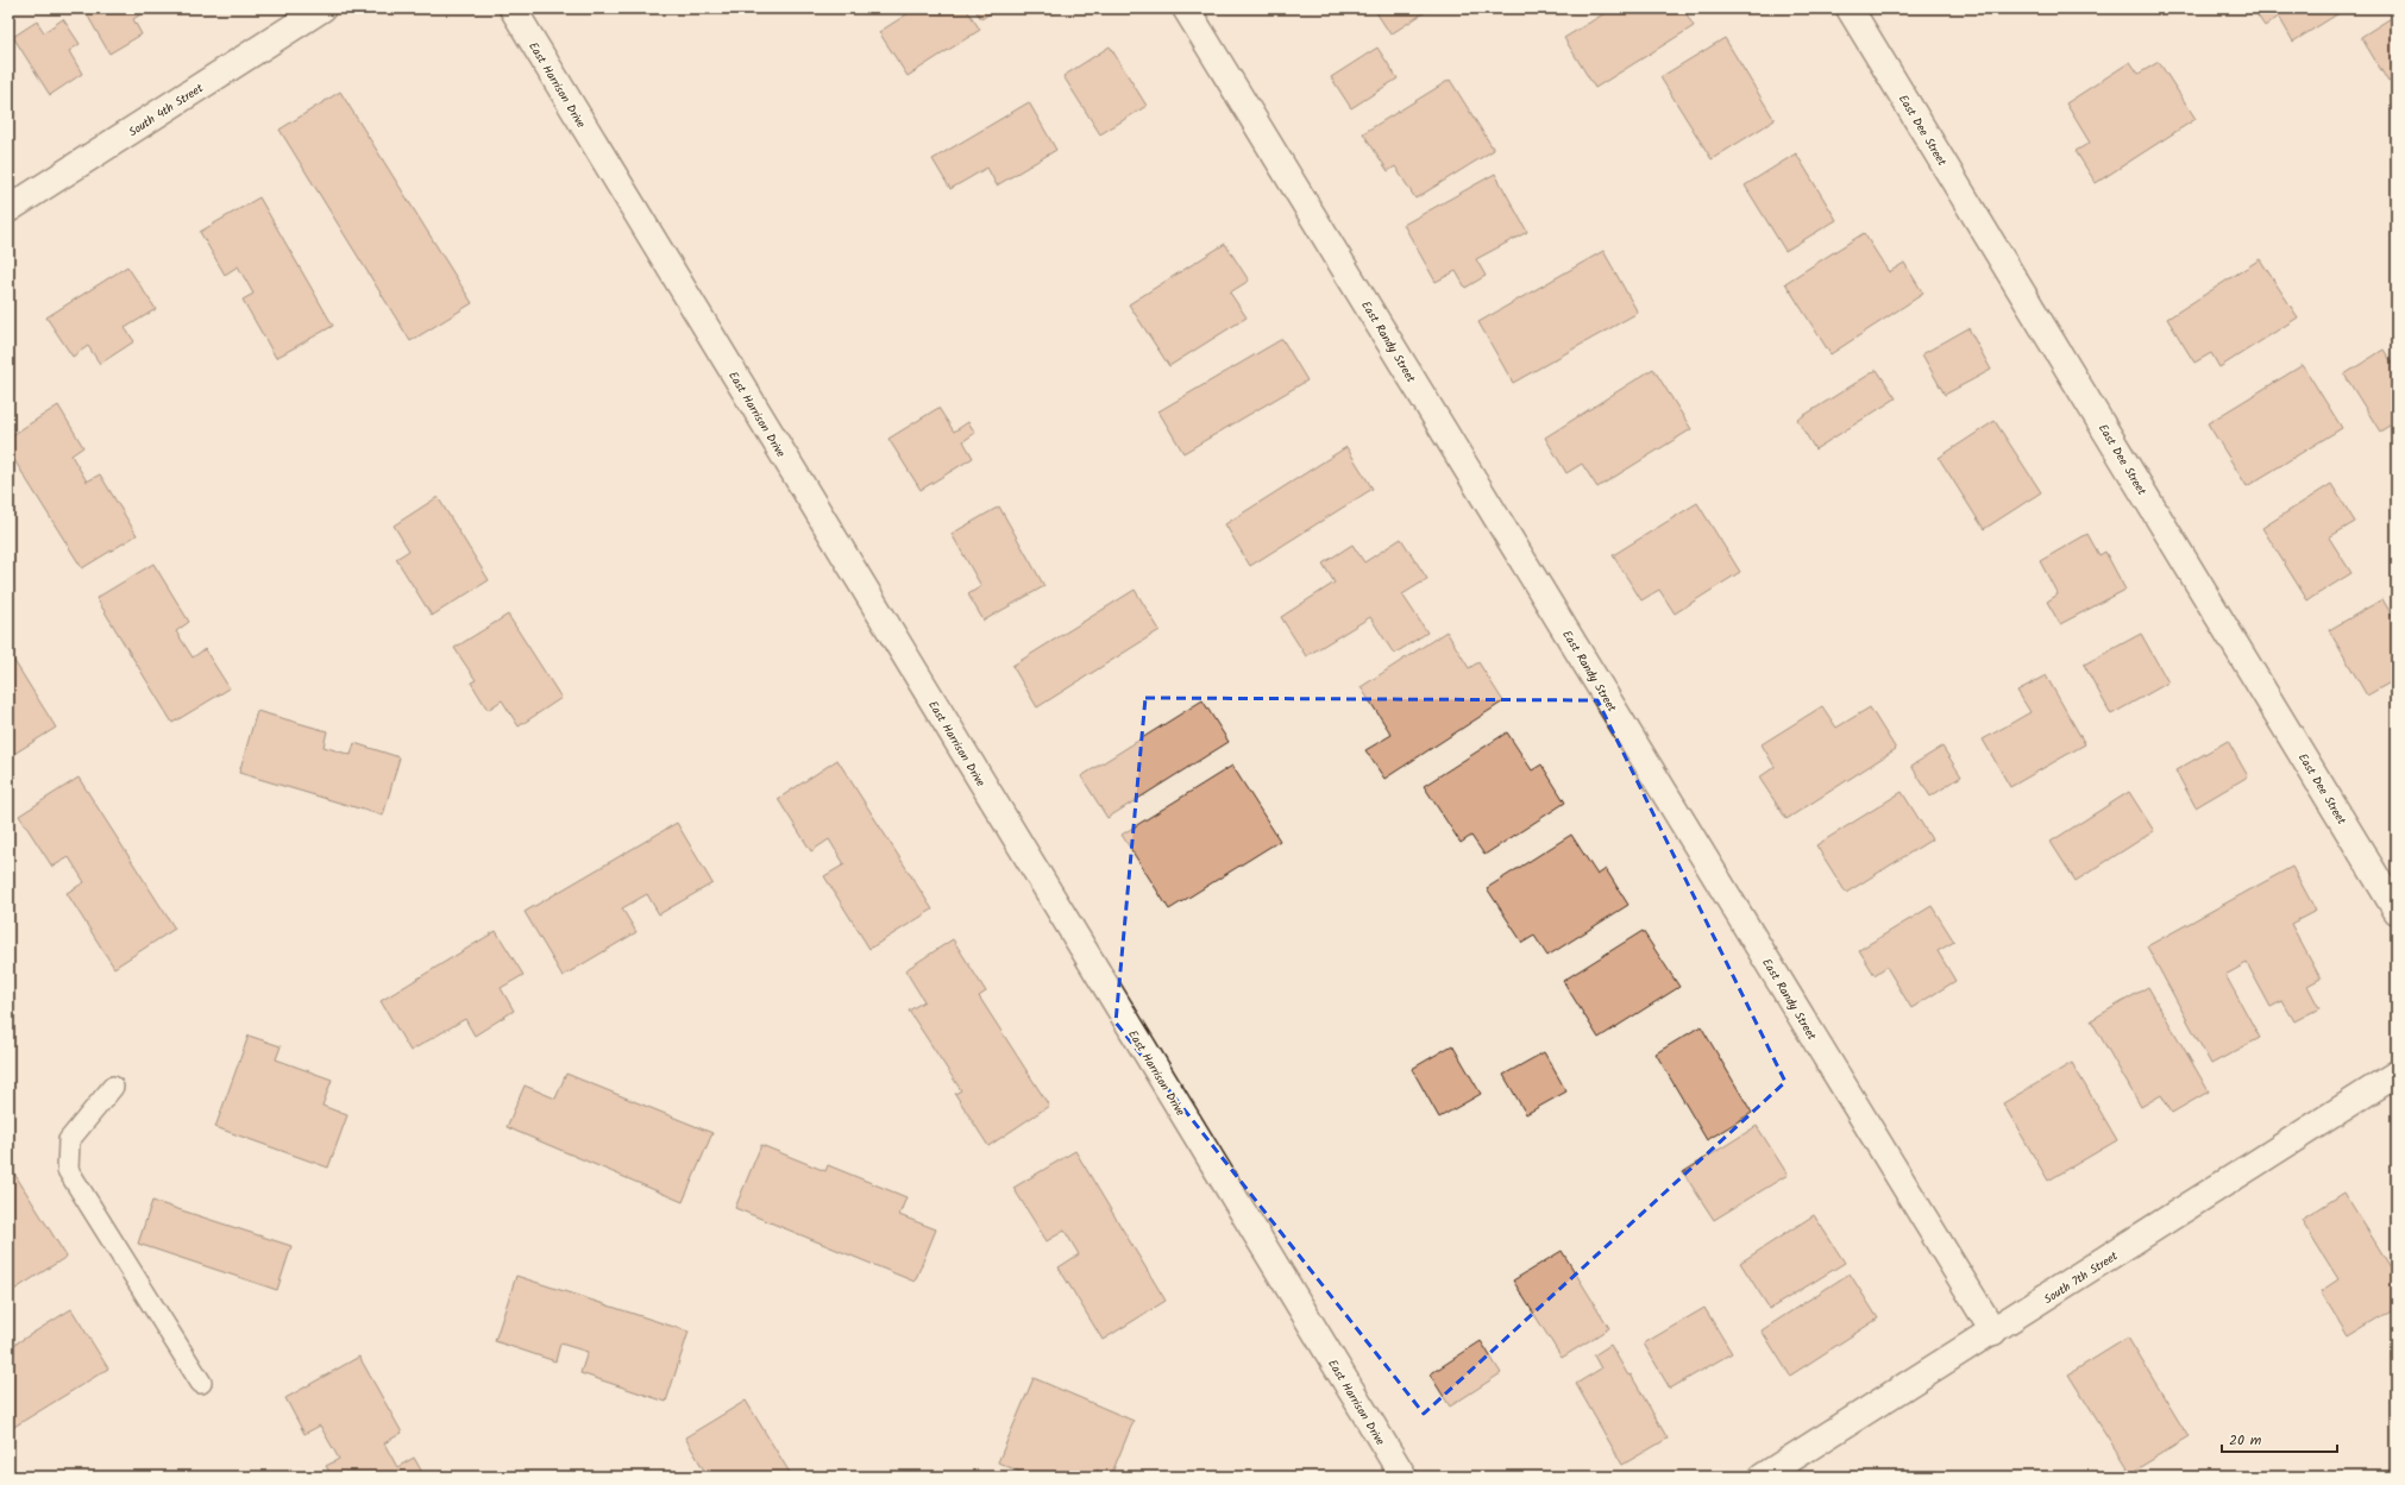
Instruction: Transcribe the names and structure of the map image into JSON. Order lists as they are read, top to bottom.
{
  "streets": {
    "street": [
      "East Harrison Drive",
      "South 4th Street",
      "East Dee Street",
      "East Randy Street",
      "South 7th Street"
    ]
  },
  "crossings": [
    ["East Randy Street", "South 7th Street"]
  ],
  "scale_bar": "20 m"
}
